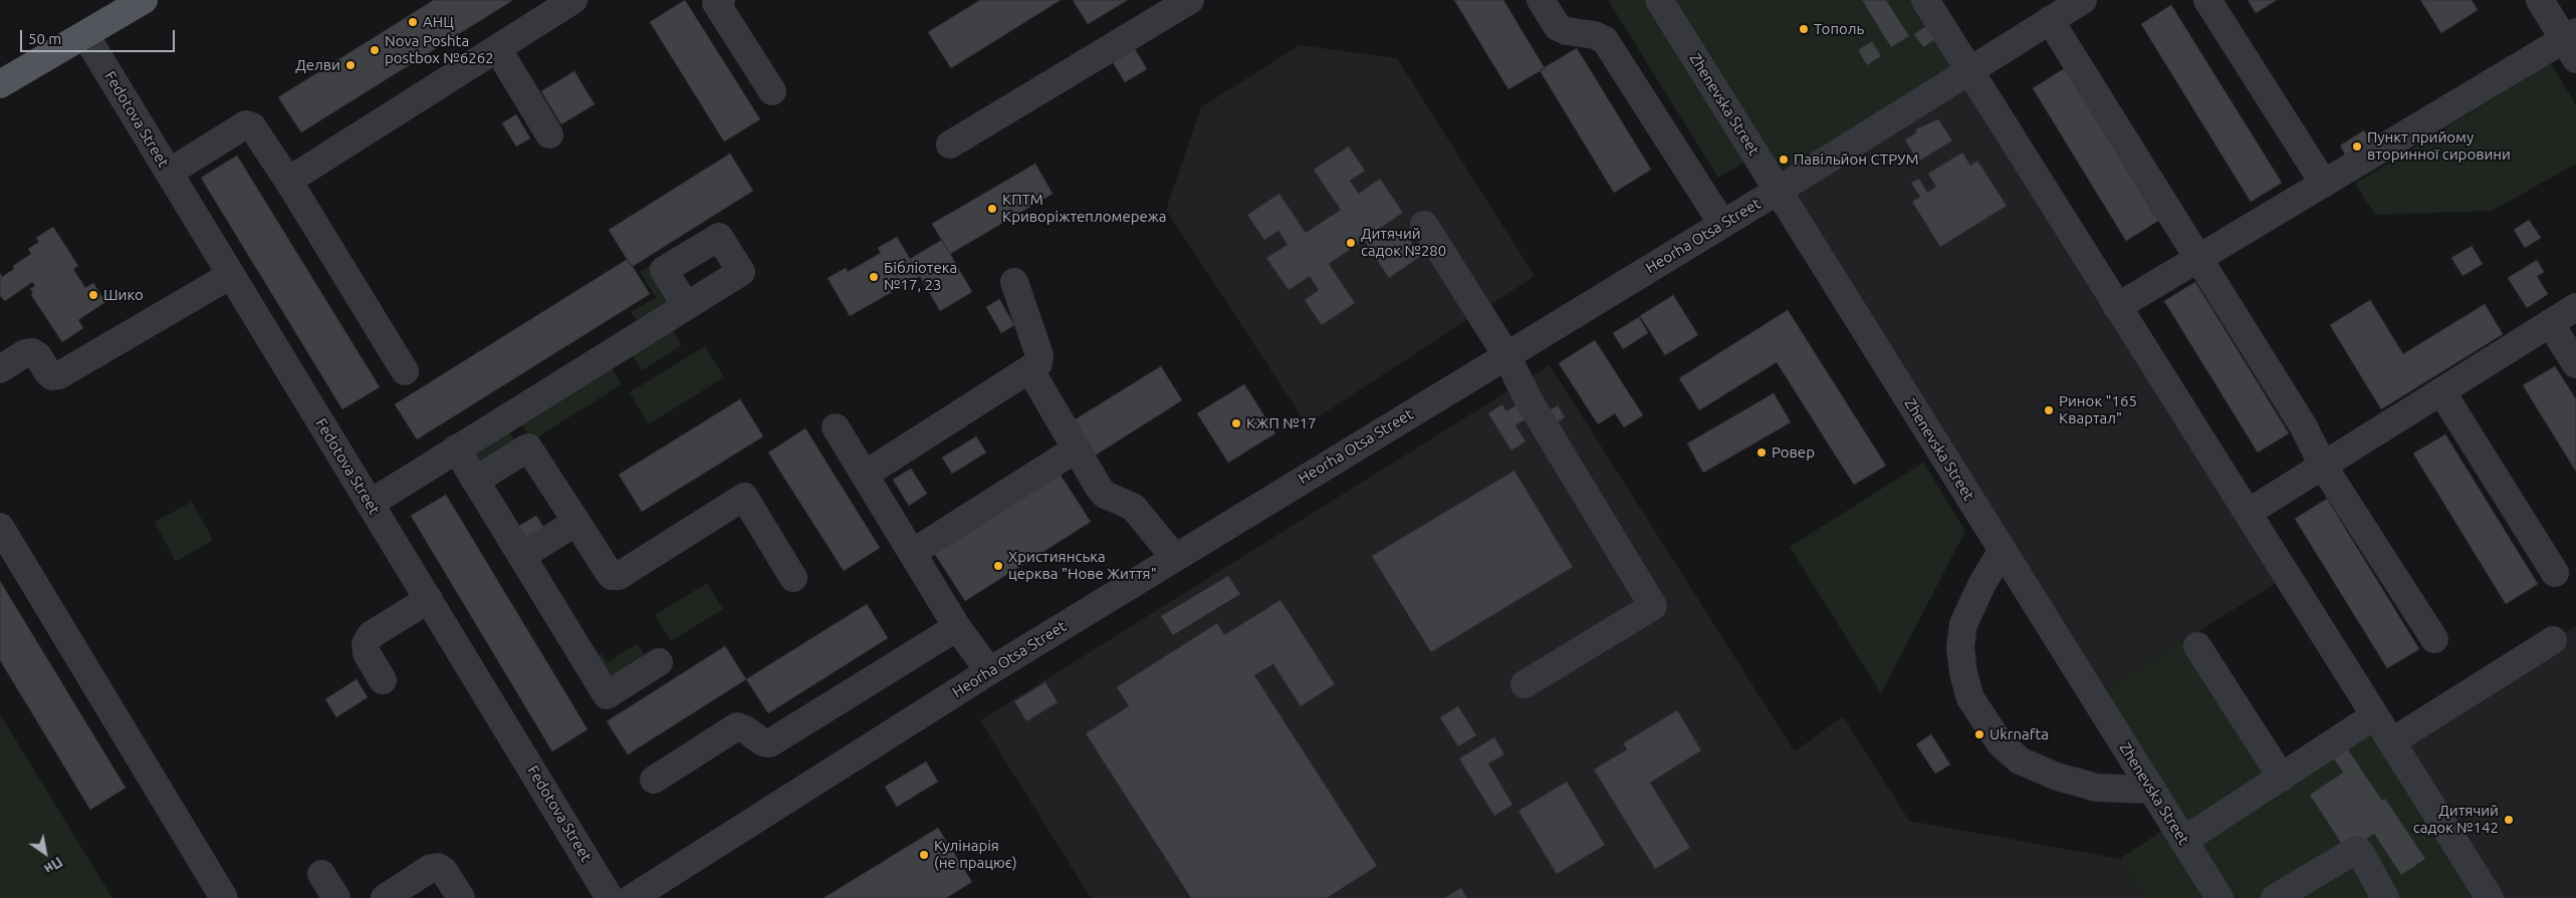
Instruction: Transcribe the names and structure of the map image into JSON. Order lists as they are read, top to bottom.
{
  "streets": {
    "street": ["Zhenevska Street", "Fedotova Street", "Heorha Otsa Street"]
  },
  "crossings": [
    ["Zhenevska Street", "Heorha Otsa Street"]
  ],
  "places": [
    "АНЦ",
    "Тополь",
    "Nova Poshta postbox №6262",
    "Делви",
    "Пункт прийому вторинної сировини",
    "Павільйон СТРУМ",
    "КПТМ Криворіжтепломережа",
    "Дитячий садок №280",
    "Бібліотека №17, 23",
    "Шико",
    "Ринок \"165 Квартал\"",
    "КЖП №17",
    "Ровер",
    "Християнська церква \"Нове Життя\"",
    "Ukrnafta",
    "Дитячий садок №142",
    "Кулінарія (не працює)"
  ],
  "scale_bar": "50 m",
  "north": "bottom right"
}
